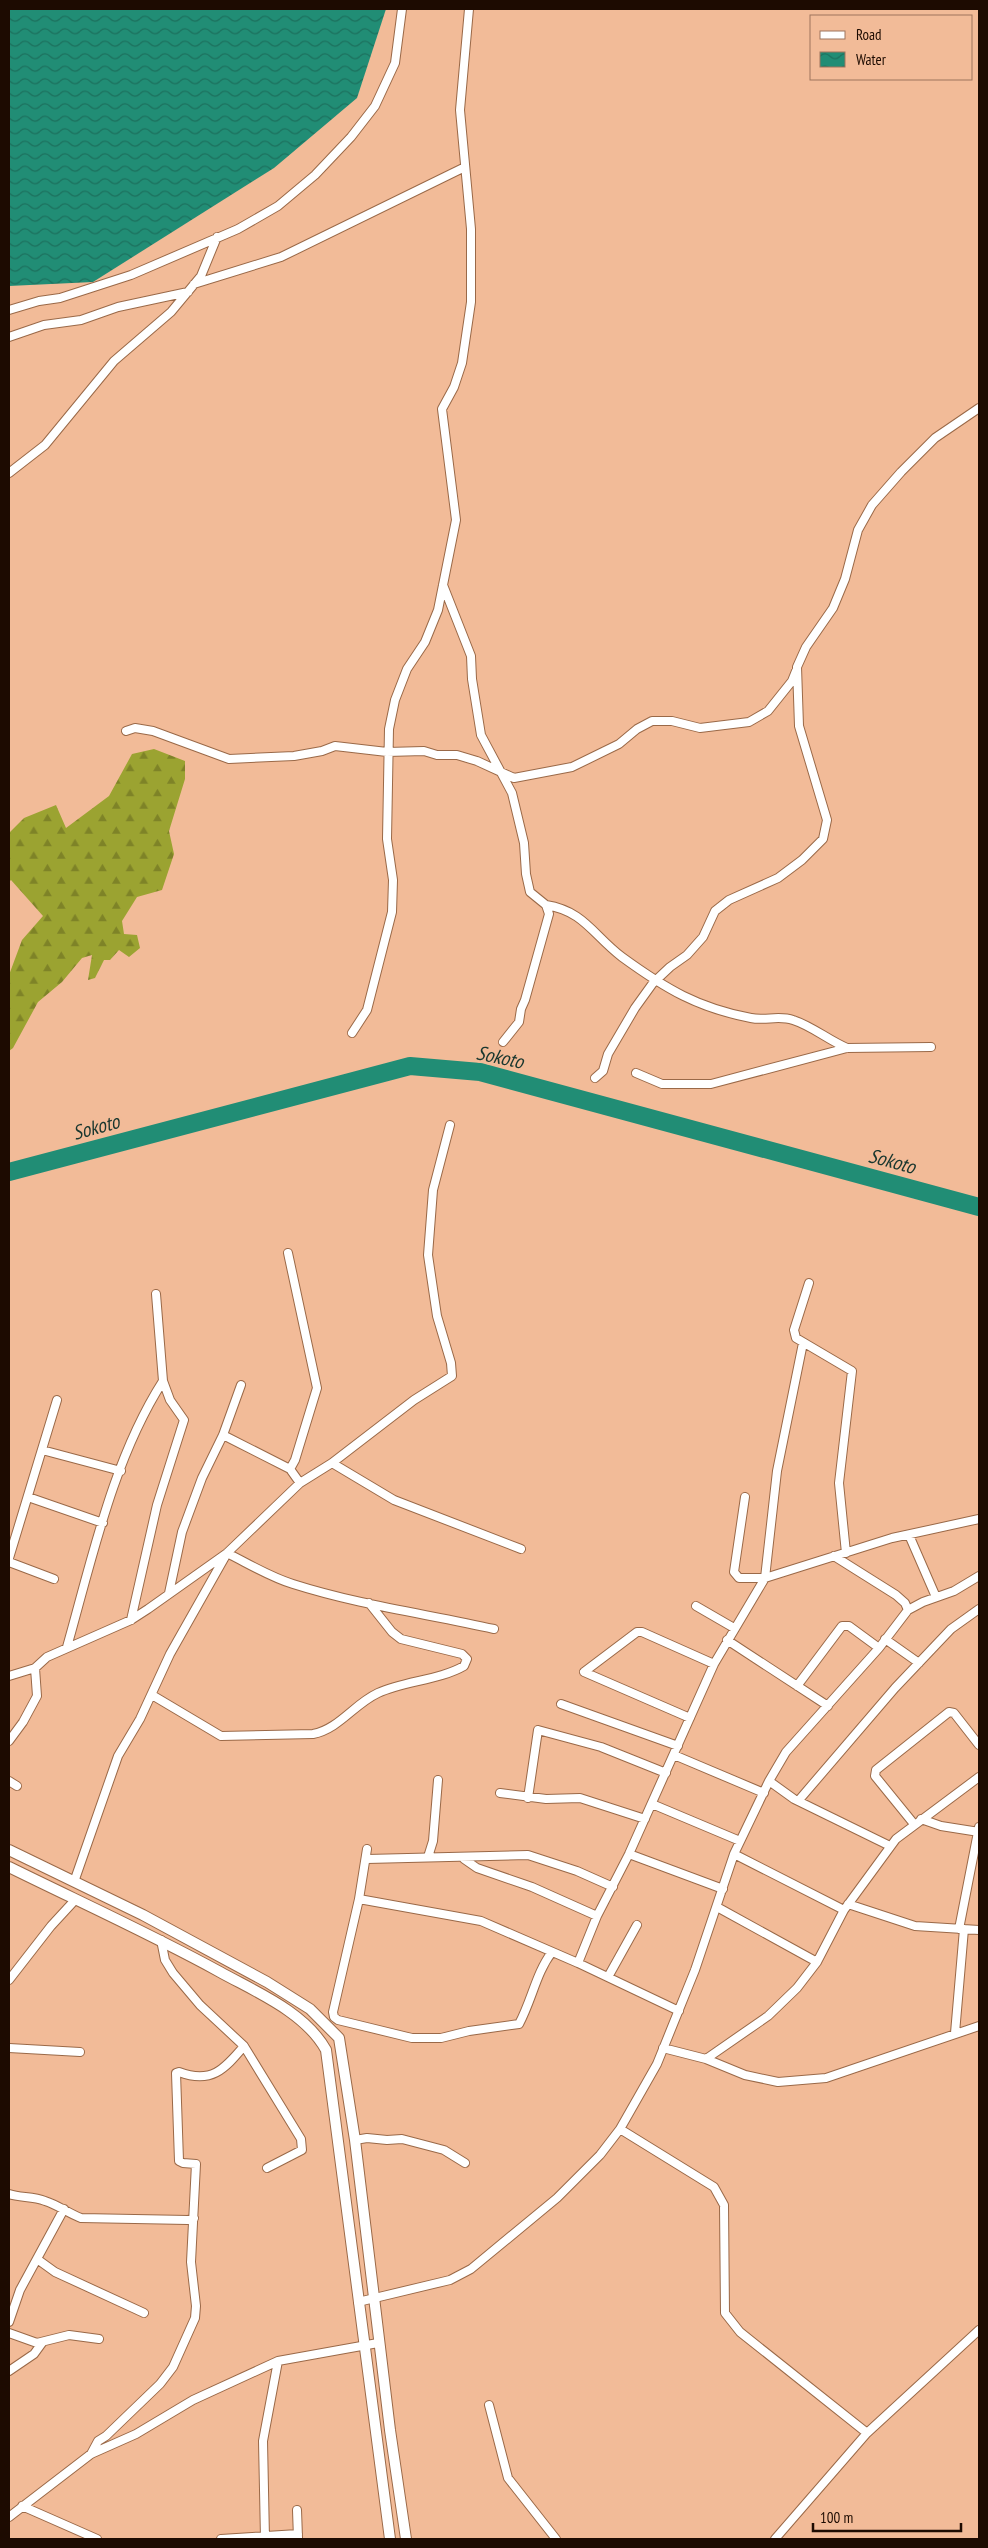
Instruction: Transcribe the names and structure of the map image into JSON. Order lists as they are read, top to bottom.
{
  "water": ["Sokoto"],
  "legend": ["Road", "Water"],
  "scale_bar": "100 m"
}
